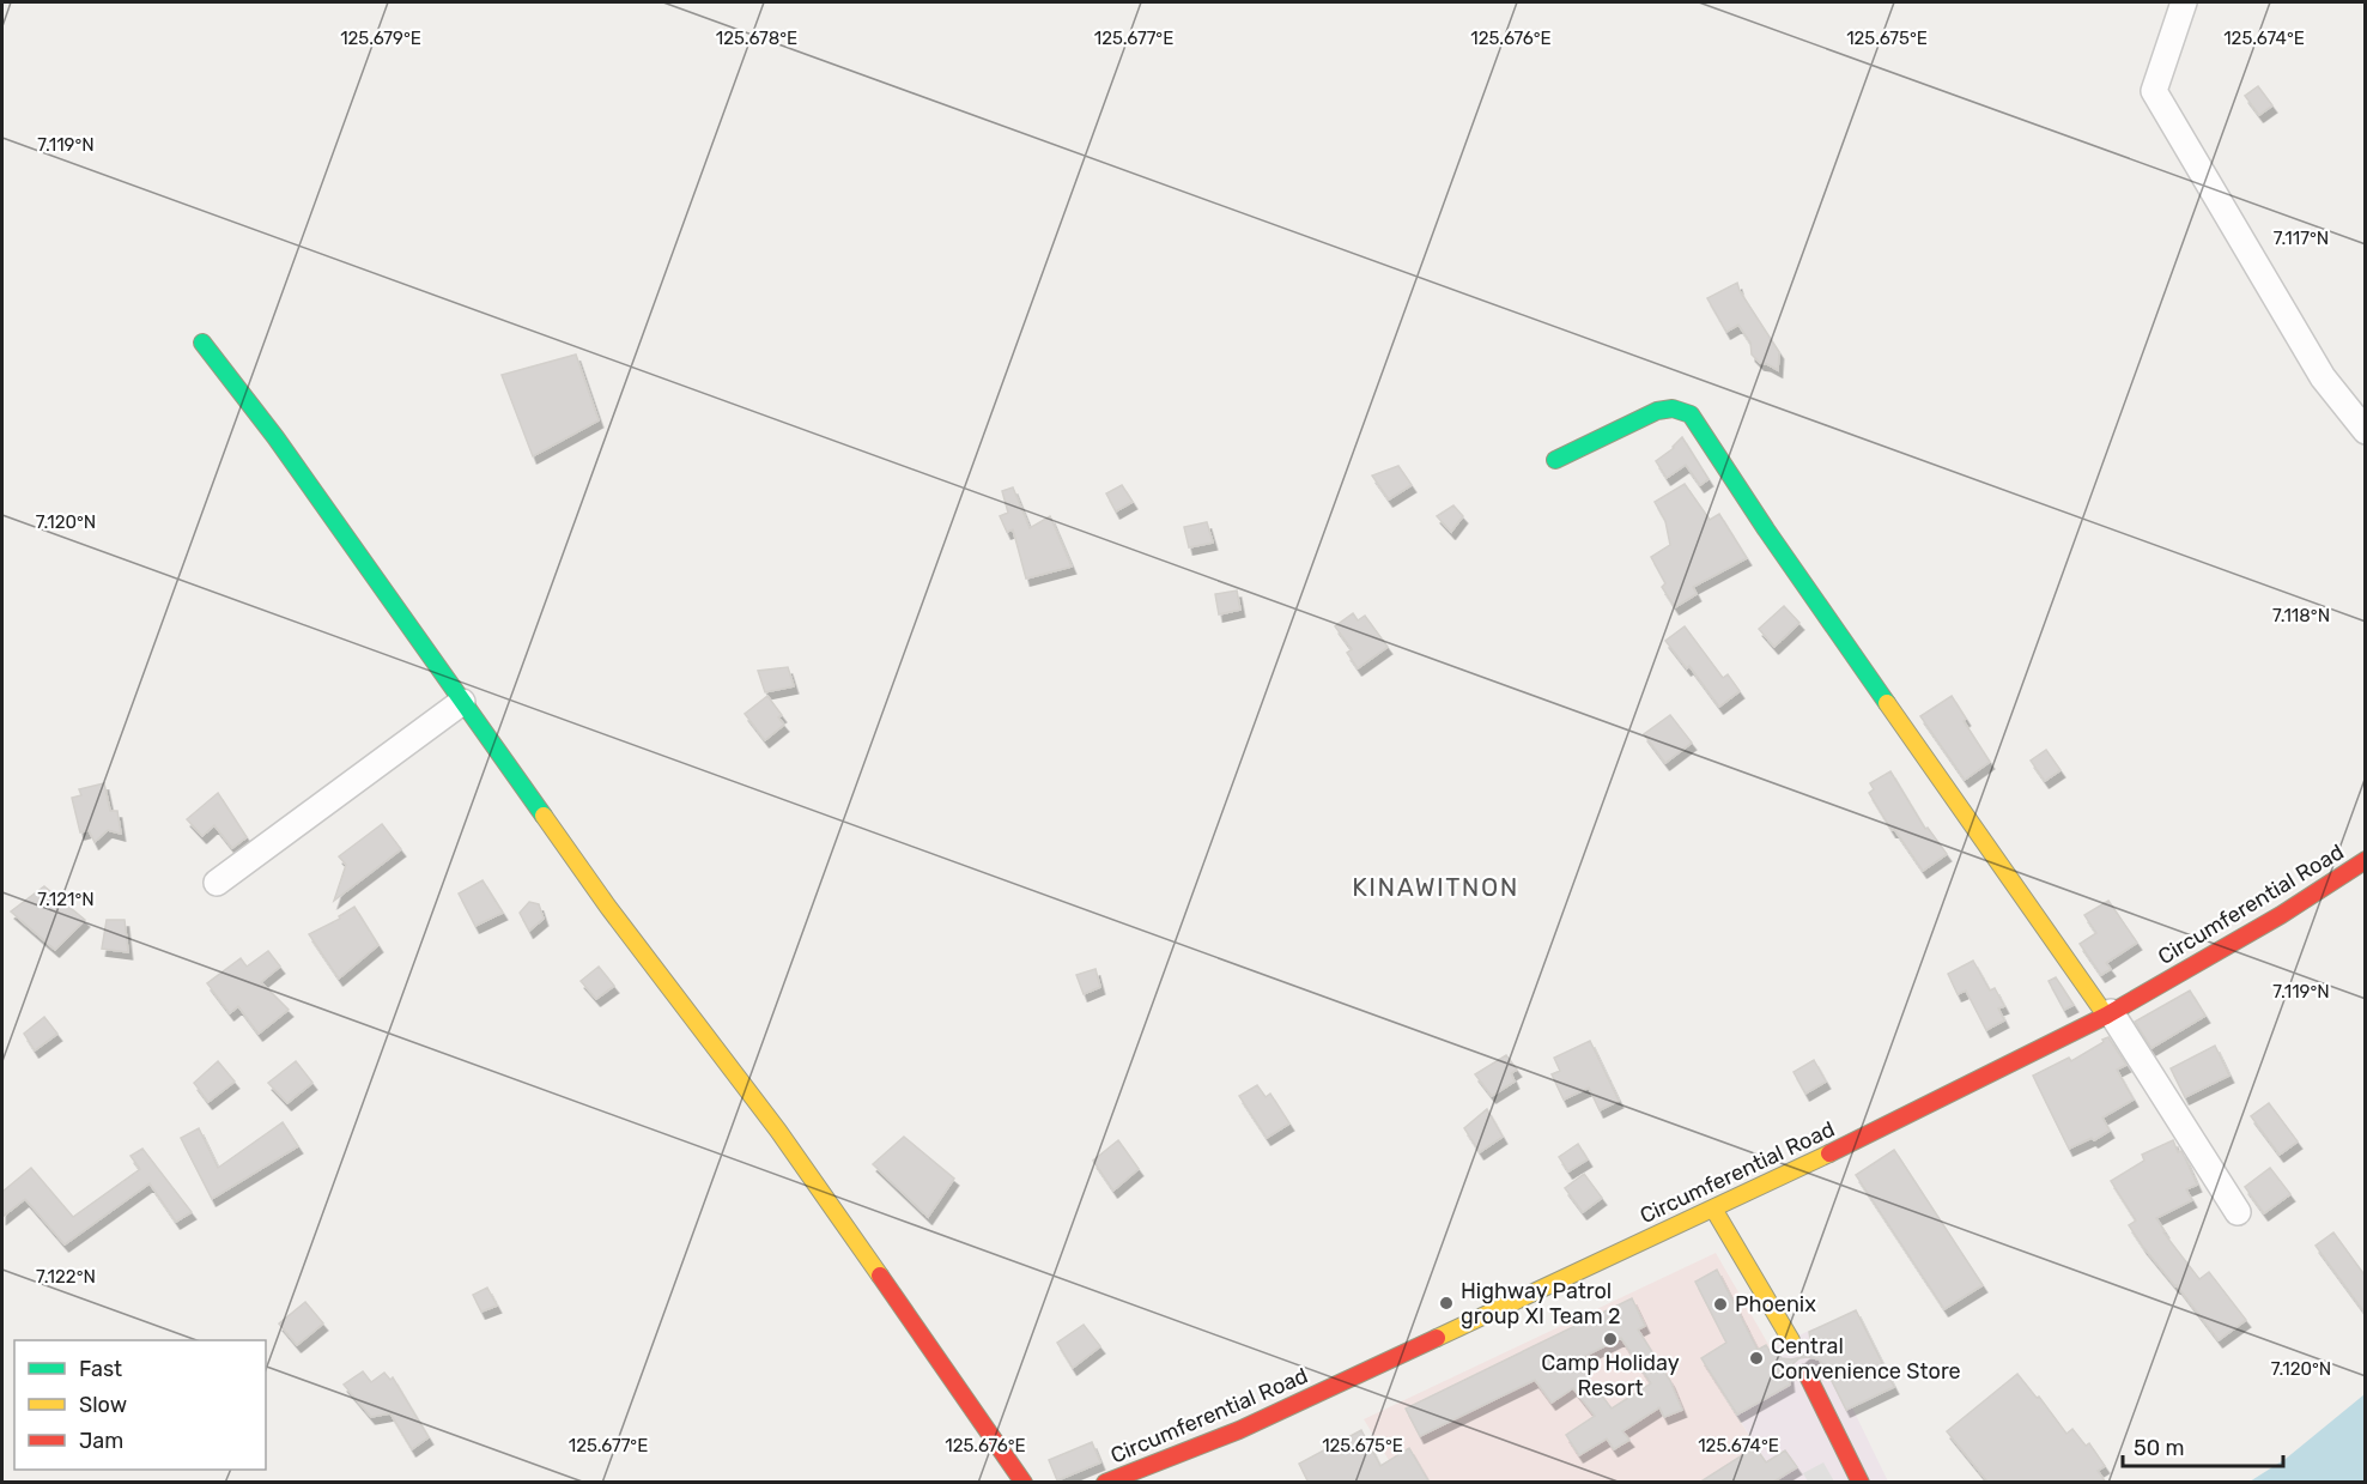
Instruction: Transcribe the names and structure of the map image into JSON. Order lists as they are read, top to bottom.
{
  "streets": {
    "street": ["Circumferential Road"]
  },
  "districts": ["KINAWITNON"],
  "places": [
    "Highway Patrol group XI Team 2",
    "Phoenix",
    "Camp Holiday Resort",
    "Central Convenience Store"
  ],
  "legend": ["Fast", "Slow", "Jam"],
  "scale_bar": "50 m",
  "coordinates": [
    "125.679°E",
    "125.678°E",
    "125.677°E",
    "125.676°E",
    "125.675°E",
    "125.674°E",
    "7.119°N",
    "7.117°N",
    "7.120°N",
    "7.118°N",
    "7.121°N",
    "7.122°N"
  ]
}
